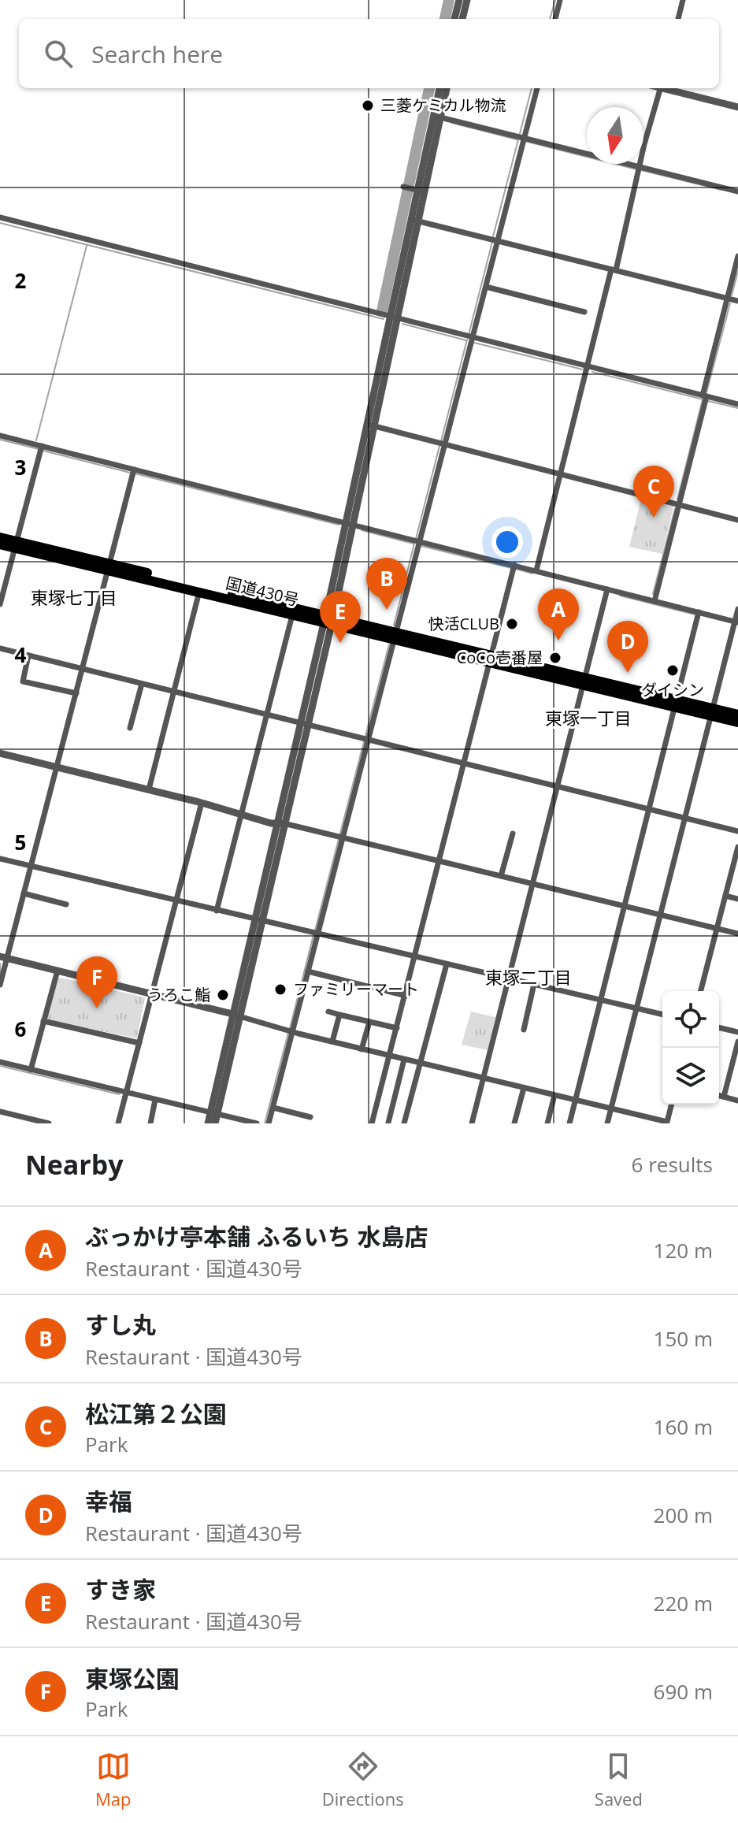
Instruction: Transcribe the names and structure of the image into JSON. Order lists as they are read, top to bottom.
{
  "streets": {
    "highway": ["国道430号"]
  },
  "districts": ["東塚七丁目", "東塚一丁目", "東塚二丁目"],
  "places": [
    "三菱ケミカル物流",
    "快活CLUB",
    "CoCo壱番屋",
    "ダイシン",
    "ファミリーマート",
    "うろこ鮨"
  ],
  "north": "bottom",
  "page": {
    "search": "Search here",
    "pins": [
      "C",
      "B",
      "A",
      "E",
      "D",
      "F"
    ],
    "heading": ["Nearby", "6 results"],
    "list": [
      {
        "mark": "A",
        "name": "ぶっかけ亭本舗 ふるいち 水島店",
        "note": "Restaurant · 国道430号",
        "value": "120 m"
      },
      {
        "mark": "B",
        "name": "すし丸",
        "note": "Restaurant · 国道430号",
        "value": "150 m"
      },
      {
        "mark": "C",
        "name": "松江第２公園",
        "note": "Park",
        "value": "160 m"
      },
      {
        "mark": "D",
        "name": "幸福",
        "note": "Restaurant · 国道430号",
        "value": "200 m"
      },
      {
        "mark": "E",
        "name": "すき家",
        "note": "Restaurant · 国道430号",
        "value": "220 m"
      },
      {
        "mark": "F",
        "name": "東塚公園",
        "note": "Park",
        "value": "690 m"
      }
    ],
    "nav": ["Map", "Directions", "Saved"]
  },
  "grid": {
    "rows": [
      "2",
      "3",
      "4",
      "5",
      "6"
    ]
  }
}
